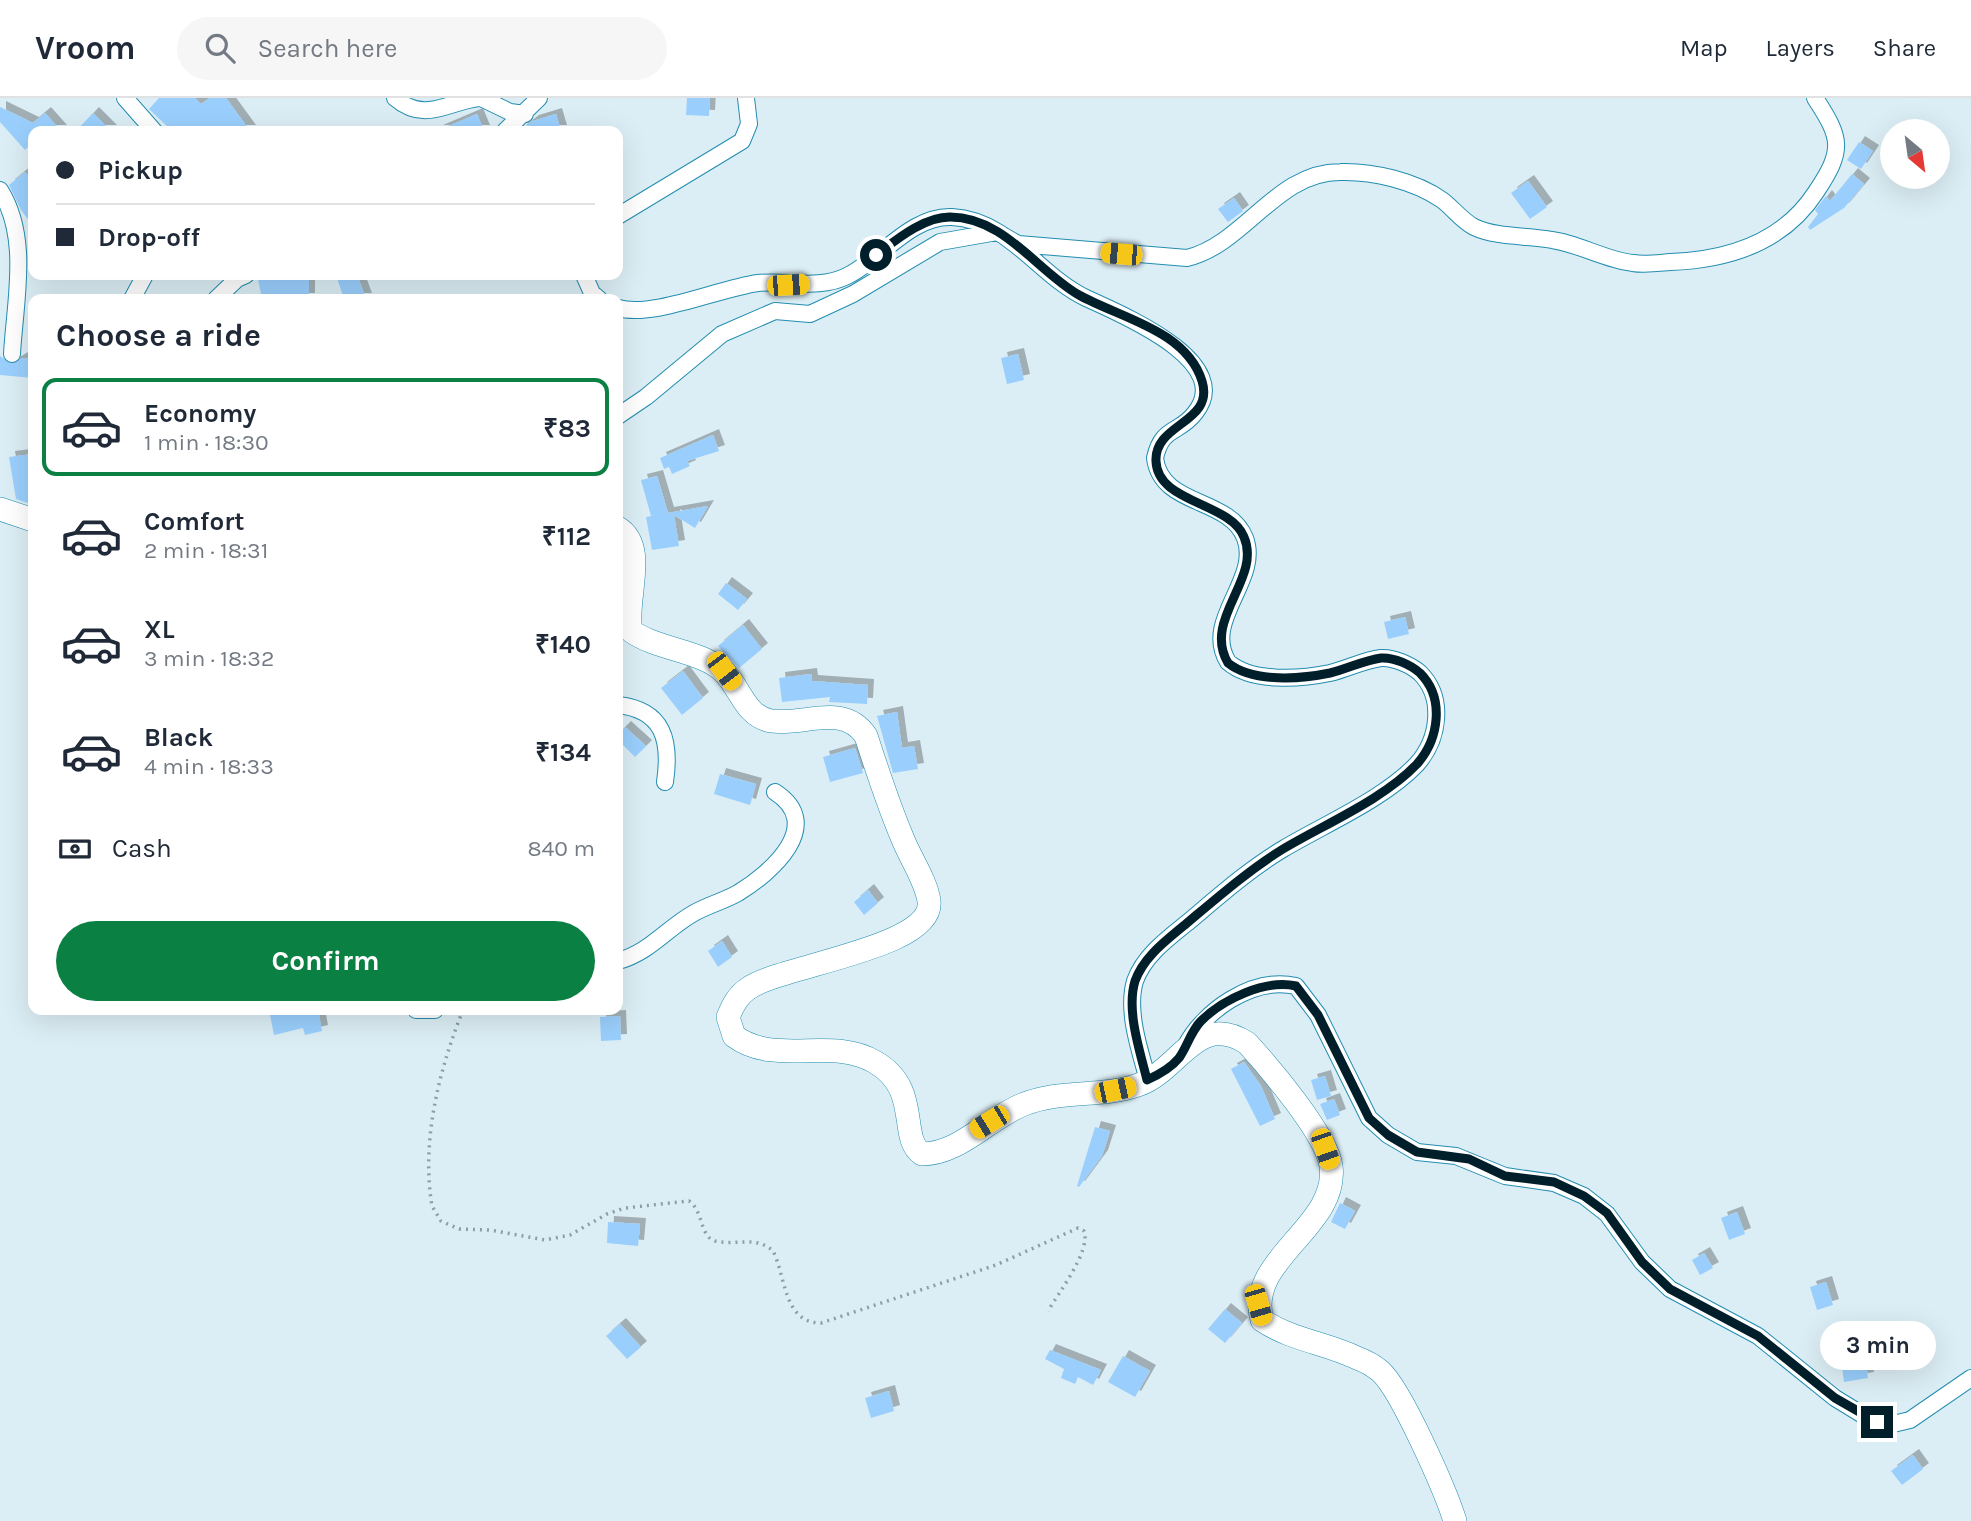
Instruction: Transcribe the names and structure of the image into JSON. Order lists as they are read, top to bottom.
{
  "north": "bottom right",
  "page": {
    "header": "Vroom",
    "search": "Search here",
    "nav": ["Map", "Layers", "Share"],
    "banner": ["Pickup", "Drop-off"],
    "heading": "Choose a ride",
    "list": [
      {
        "name": "Economy",
        "note": "1 min · 18:30",
        "value": "₹83"
      },
      {
        "name": "Comfort",
        "note": "2 min · 18:31",
        "value": "₹112"
      },
      {
        "name": "XL",
        "note": "3 min · 18:32",
        "value": "₹140"
      },
      {
        "name": "Black",
        "note": "4 min · 18:33",
        "value": "₹134"
      }
    ],
    "pay": ["Cash", "840 m"],
    "buttons": "Confirm",
    "bubble": "3 min"
  }
}
